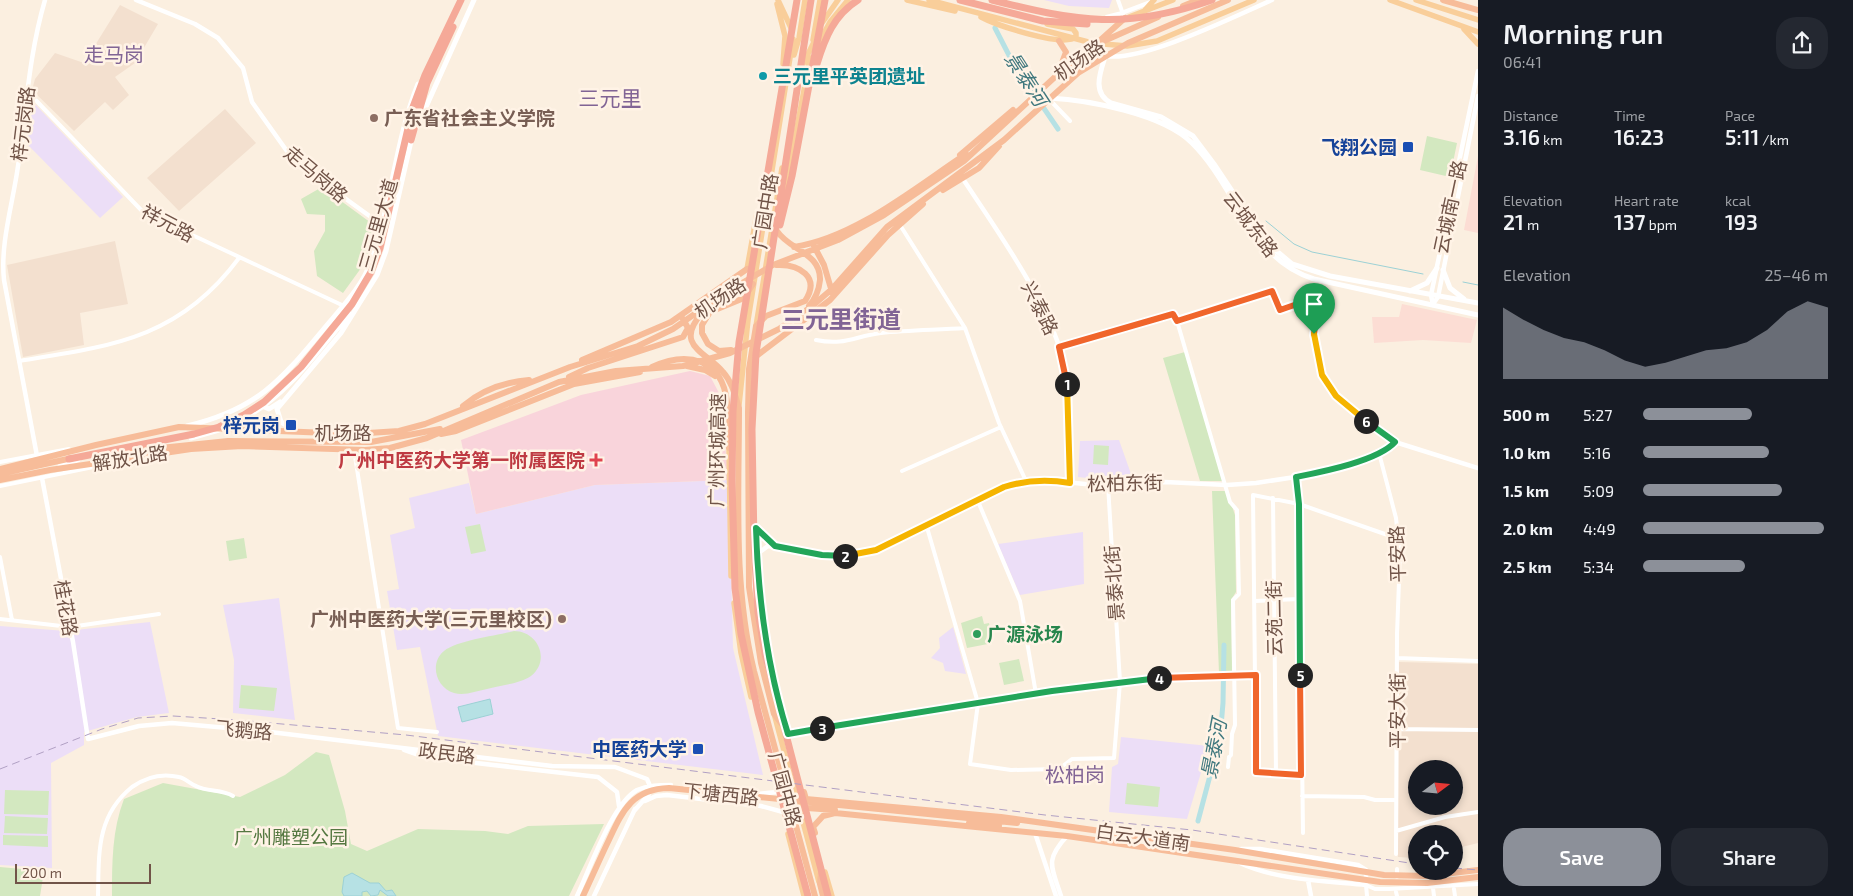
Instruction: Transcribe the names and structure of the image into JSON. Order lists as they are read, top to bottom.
{
  "streets": {
    "highway": [
      "机场路",
      "广园中路",
      "广州环城高速",
      "解放北路",
      "下塘西路",
      "白云大道南"
    ],
    "main road": ["云城东路", "三元里大道"],
    "street": [
      "梓元岗路",
      "走马岗路",
      "云城南一路",
      "祥元路",
      "兴泰路",
      "松柏东街",
      "平安路",
      "景泰北街",
      "桂花路",
      "云苑二街",
      "平安大街",
      "飞鹅路",
      "政民路"
    ]
  },
  "crossings": [
    ["机场路", "云城东路"],
    ["机场路", "三元里大道"],
    ["机场路", "广州环城高速"],
    ["机场路", "解放北路"],
    ["梓元岗路", "祥元路"],
    ["走马岗路", "三元里大道"],
    ["云城南一路", "云城东路"],
    ["祥元路", "三元里大道"],
    ["三元里大道", "解放北路"],
    ["兴泰路", "松柏东街"],
    ["松柏东街", "平安路"],
    ["松柏东街", "景泰北街"],
    ["平安路", "平安大街"],
    ["桂花路", "飞鹅路"],
    ["飞鹅路", "政民路"],
    ["政民路", "下塘西路"],
    ["下塘西路", "白云大道南"]
  ],
  "districts": [
    "走马岗",
    "三元里",
    "三元里街道",
    "松柏岗"
  ],
  "water": ["景泰河"],
  "parks": ["广州雕塑公园"],
  "places": {
    "other": [
      "三元里平英团遗址",
      "广东省社会主义学院",
      "广州中医药大学(三元里校区)",
      "广源泳场"
    ],
    "transit": ["飞翔公园", "梓元岗", "中医药大学"],
    "health": ["广州中医药大学第一附属医院"]
  },
  "scale_bar": "200 m",
  "north": "right",
  "page": {
    "heading": ["Morning run", "06:41"],
    "stats": [
      ["Distance", "3.16 km"],
      ["Time", "16:23"],
      ["Pace", "5:11 /km"],
      ["Elevation", "21 m"],
      ["Heart rate", "137 bpm"],
      ["kcal", "193"]
    ],
    "chart": ["Elevation", "25–46 m"],
    "pins": [
      "1",
      "6",
      "2",
      "5",
      "4",
      "3"
    ],
    "list": [
      {
        "name": "500 m",
        "note": "5:27"
      },
      {
        "name": "1.0 km",
        "note": "5:16"
      },
      {
        "name": "1.5 km",
        "note": "5:09"
      },
      {
        "name": "2.0 km",
        "note": "4:49"
      },
      {
        "name": "2.5 km",
        "note": "5:34"
      }
    ],
    "buttons": ["Save", "Share"],
    "scale": "200 m"
  }
}
